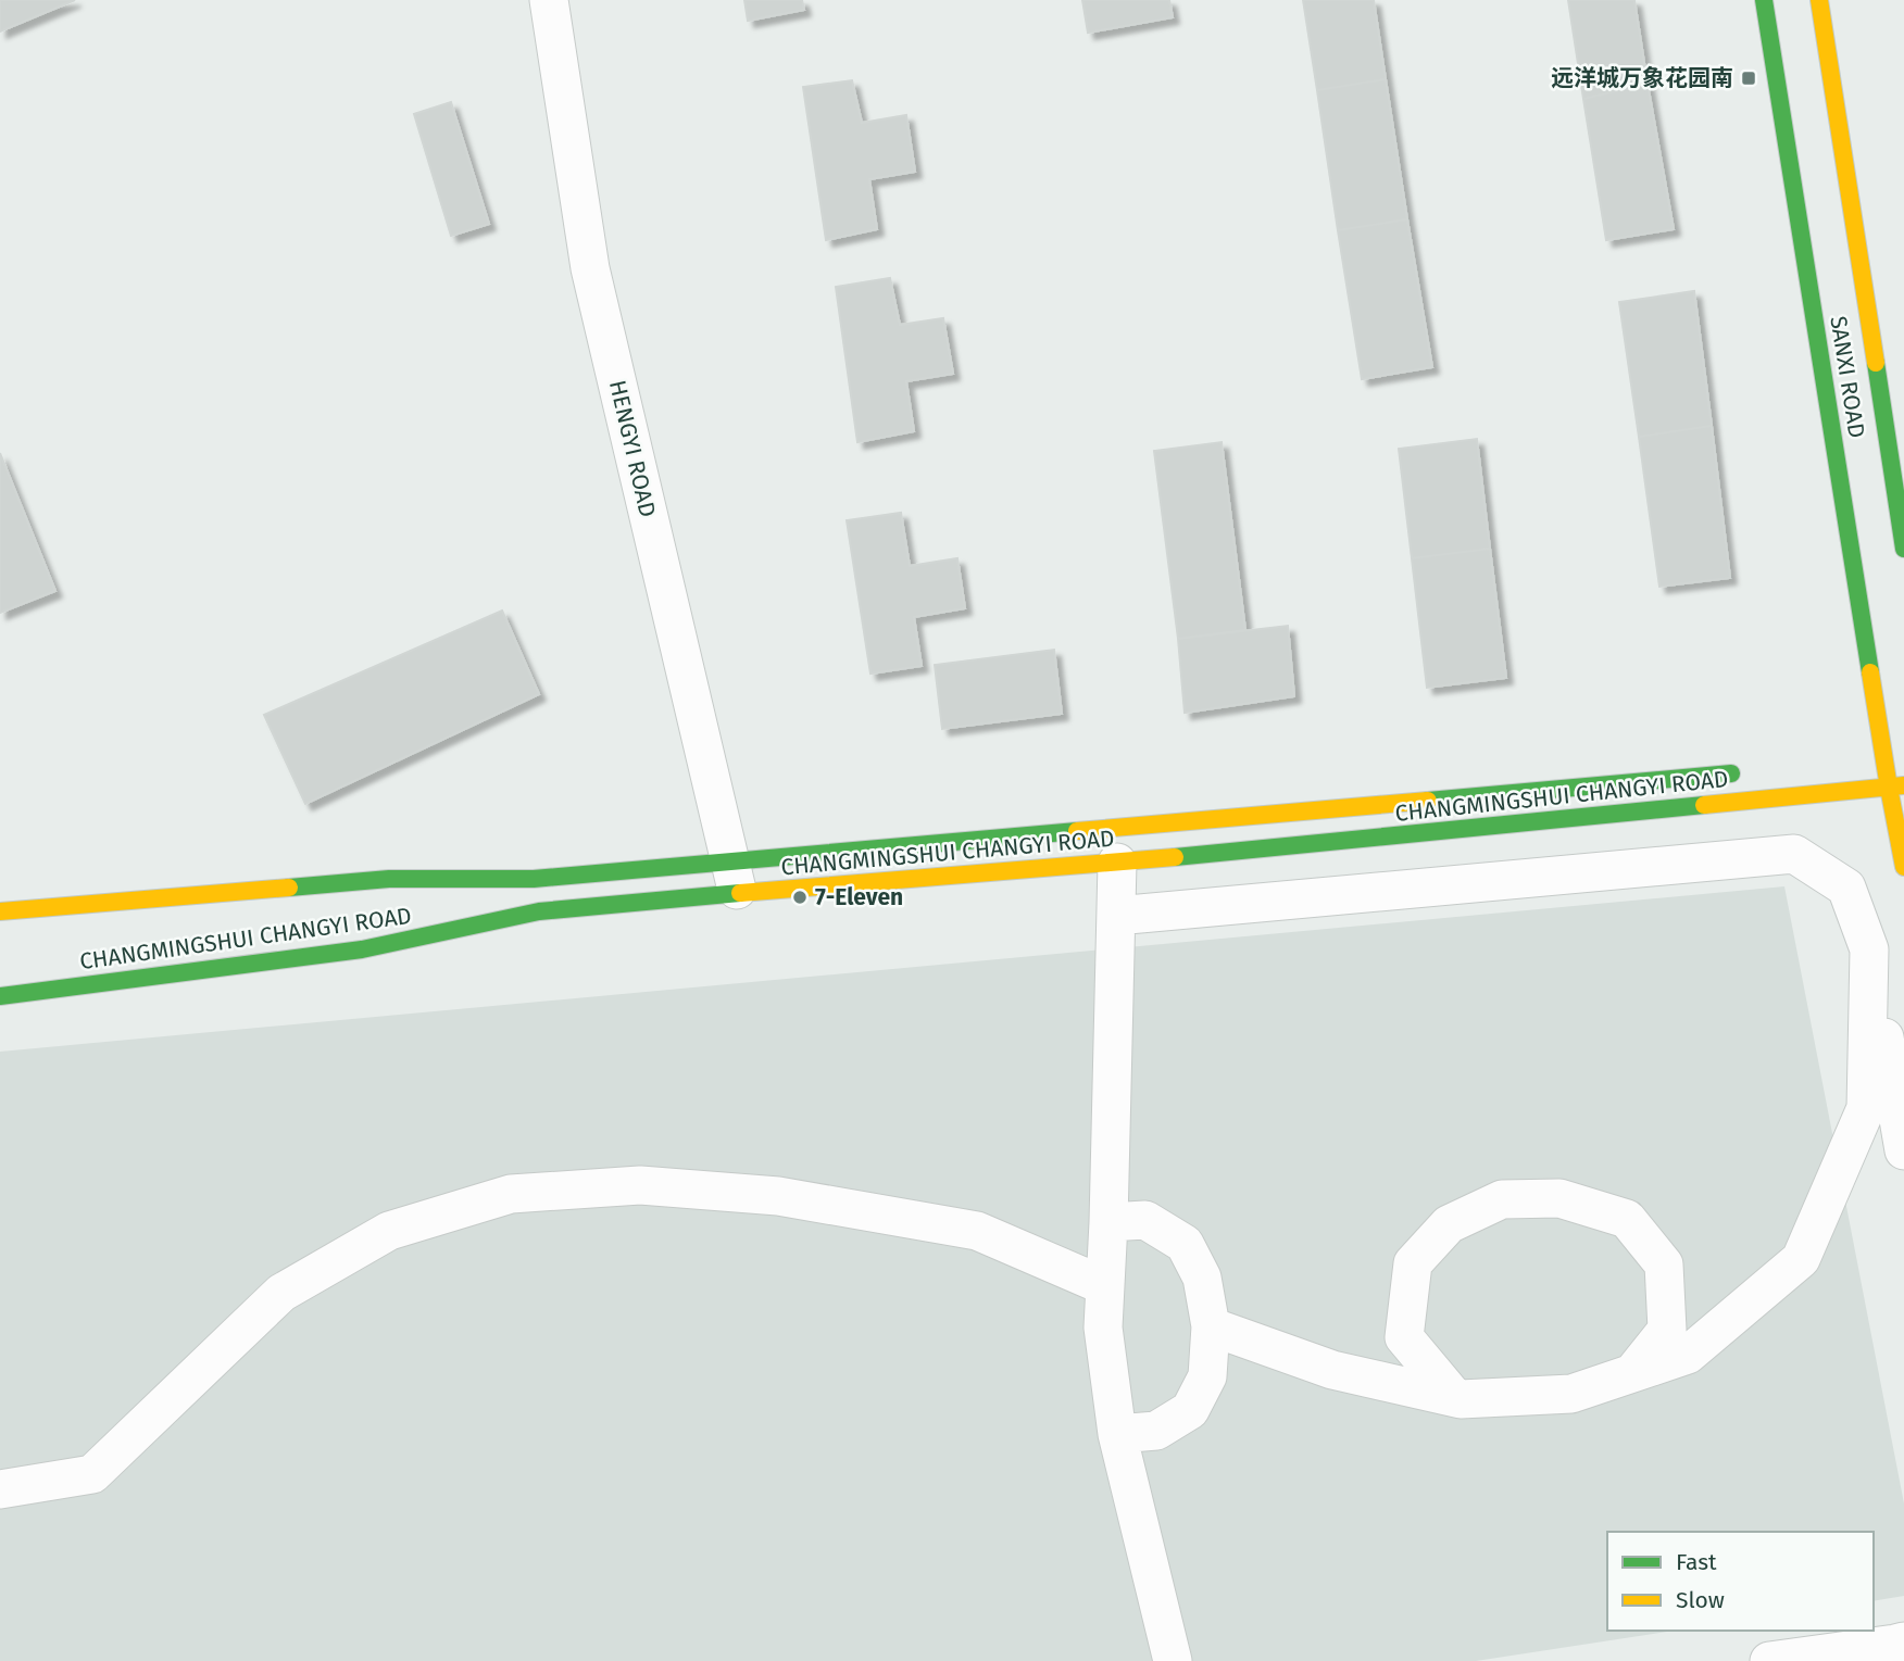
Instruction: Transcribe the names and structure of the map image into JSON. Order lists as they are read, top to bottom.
{
  "streets": {
    "street": ["SANXI ROAD", "HENGYI ROAD", "CHANGMINGSHUI CHANGYI ROAD"]
  },
  "crossings": [
    ["SANXI ROAD", "CHANGMINGSHUI CHANGYI ROAD"],
    ["HENGYI ROAD", "CHANGMINGSHUI CHANGYI ROAD"]
  ],
  "places": {
    "transit": ["远洋城万象花园南"],
    "other": ["7-Eleven"]
  },
  "legend": ["Fast", "Slow"]
}
